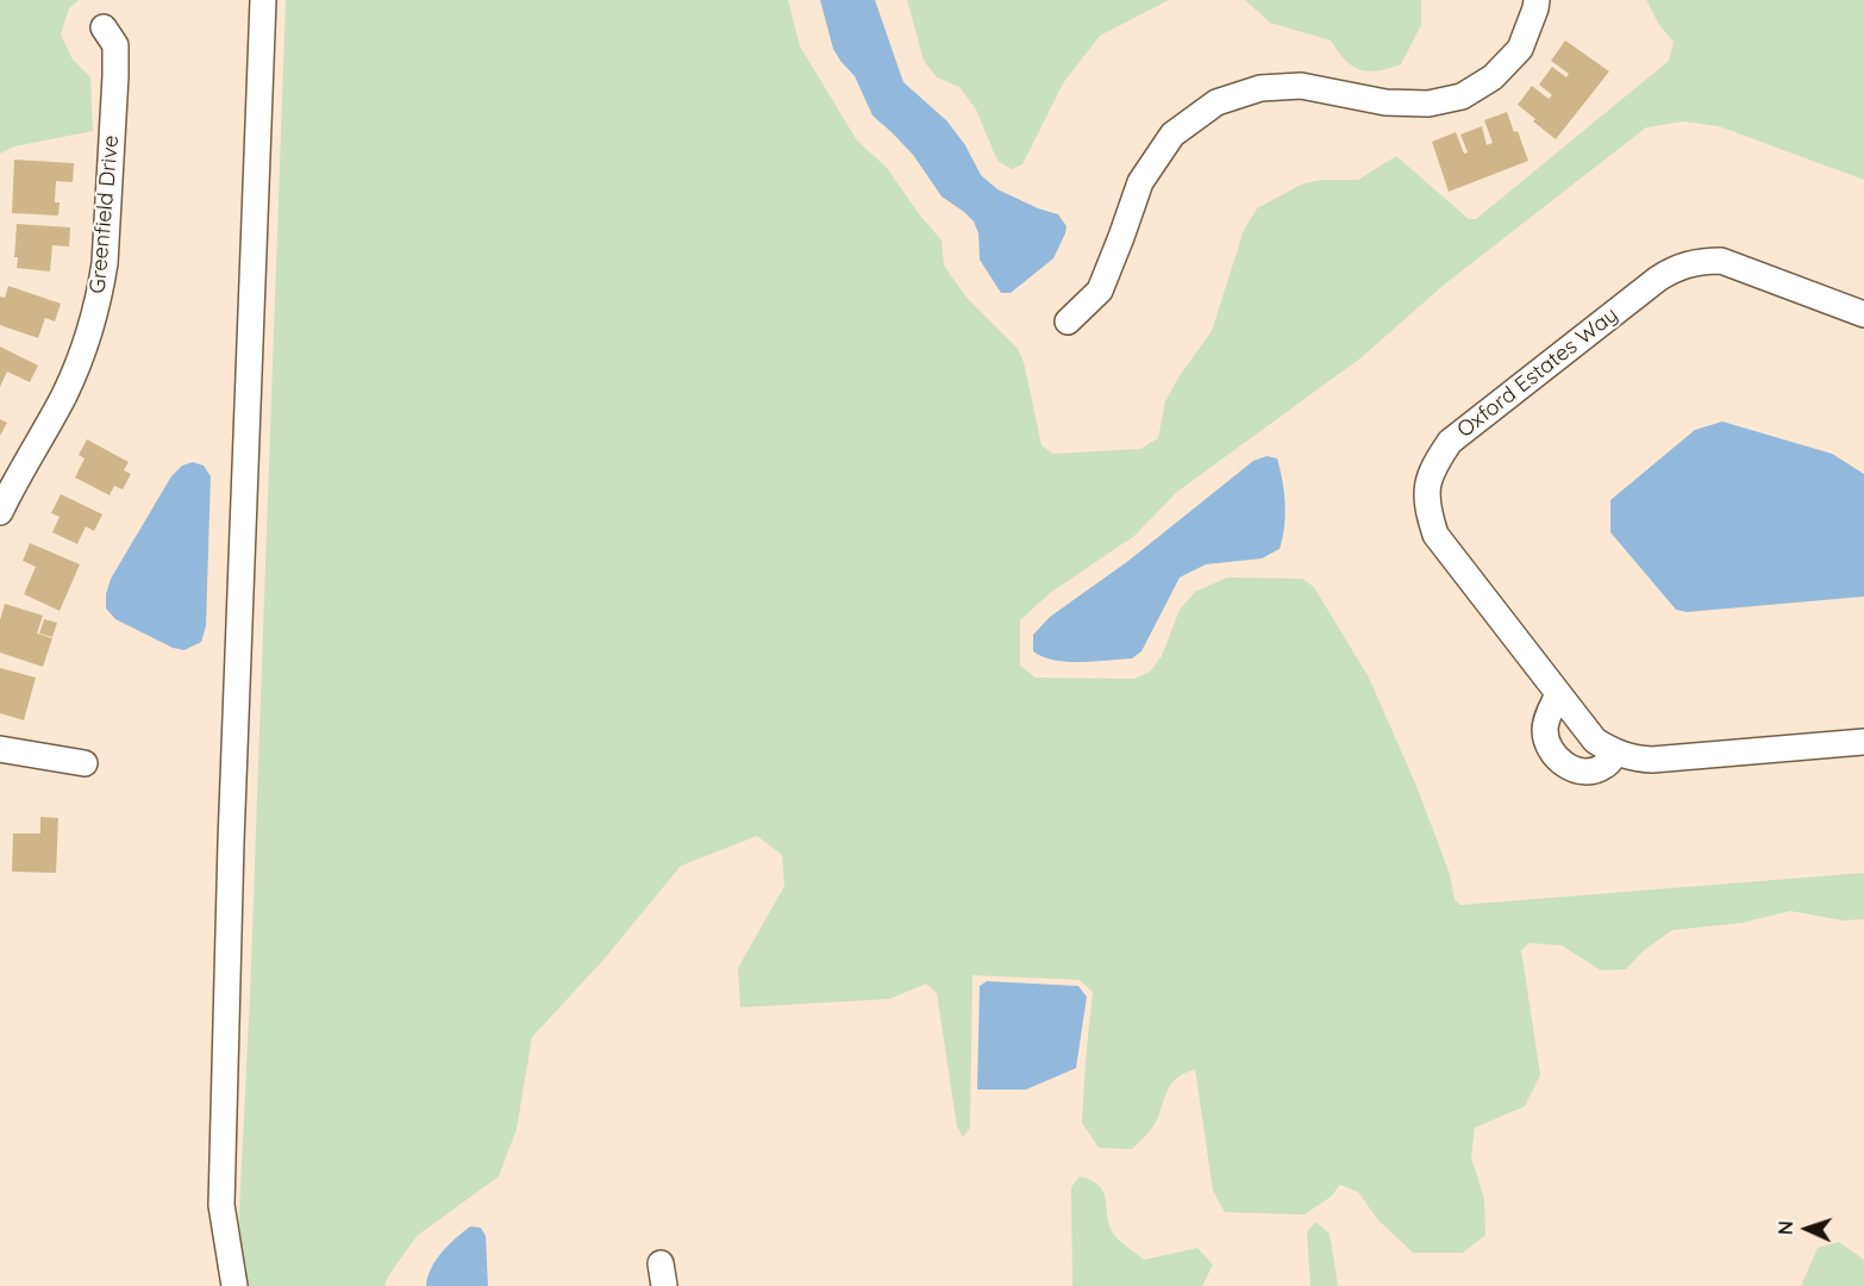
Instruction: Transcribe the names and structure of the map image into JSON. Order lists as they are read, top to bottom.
{
  "streets": {
    "street": ["Greenfield Drive", "Oxford Estates Way"]
  },
  "north": "left"
}
